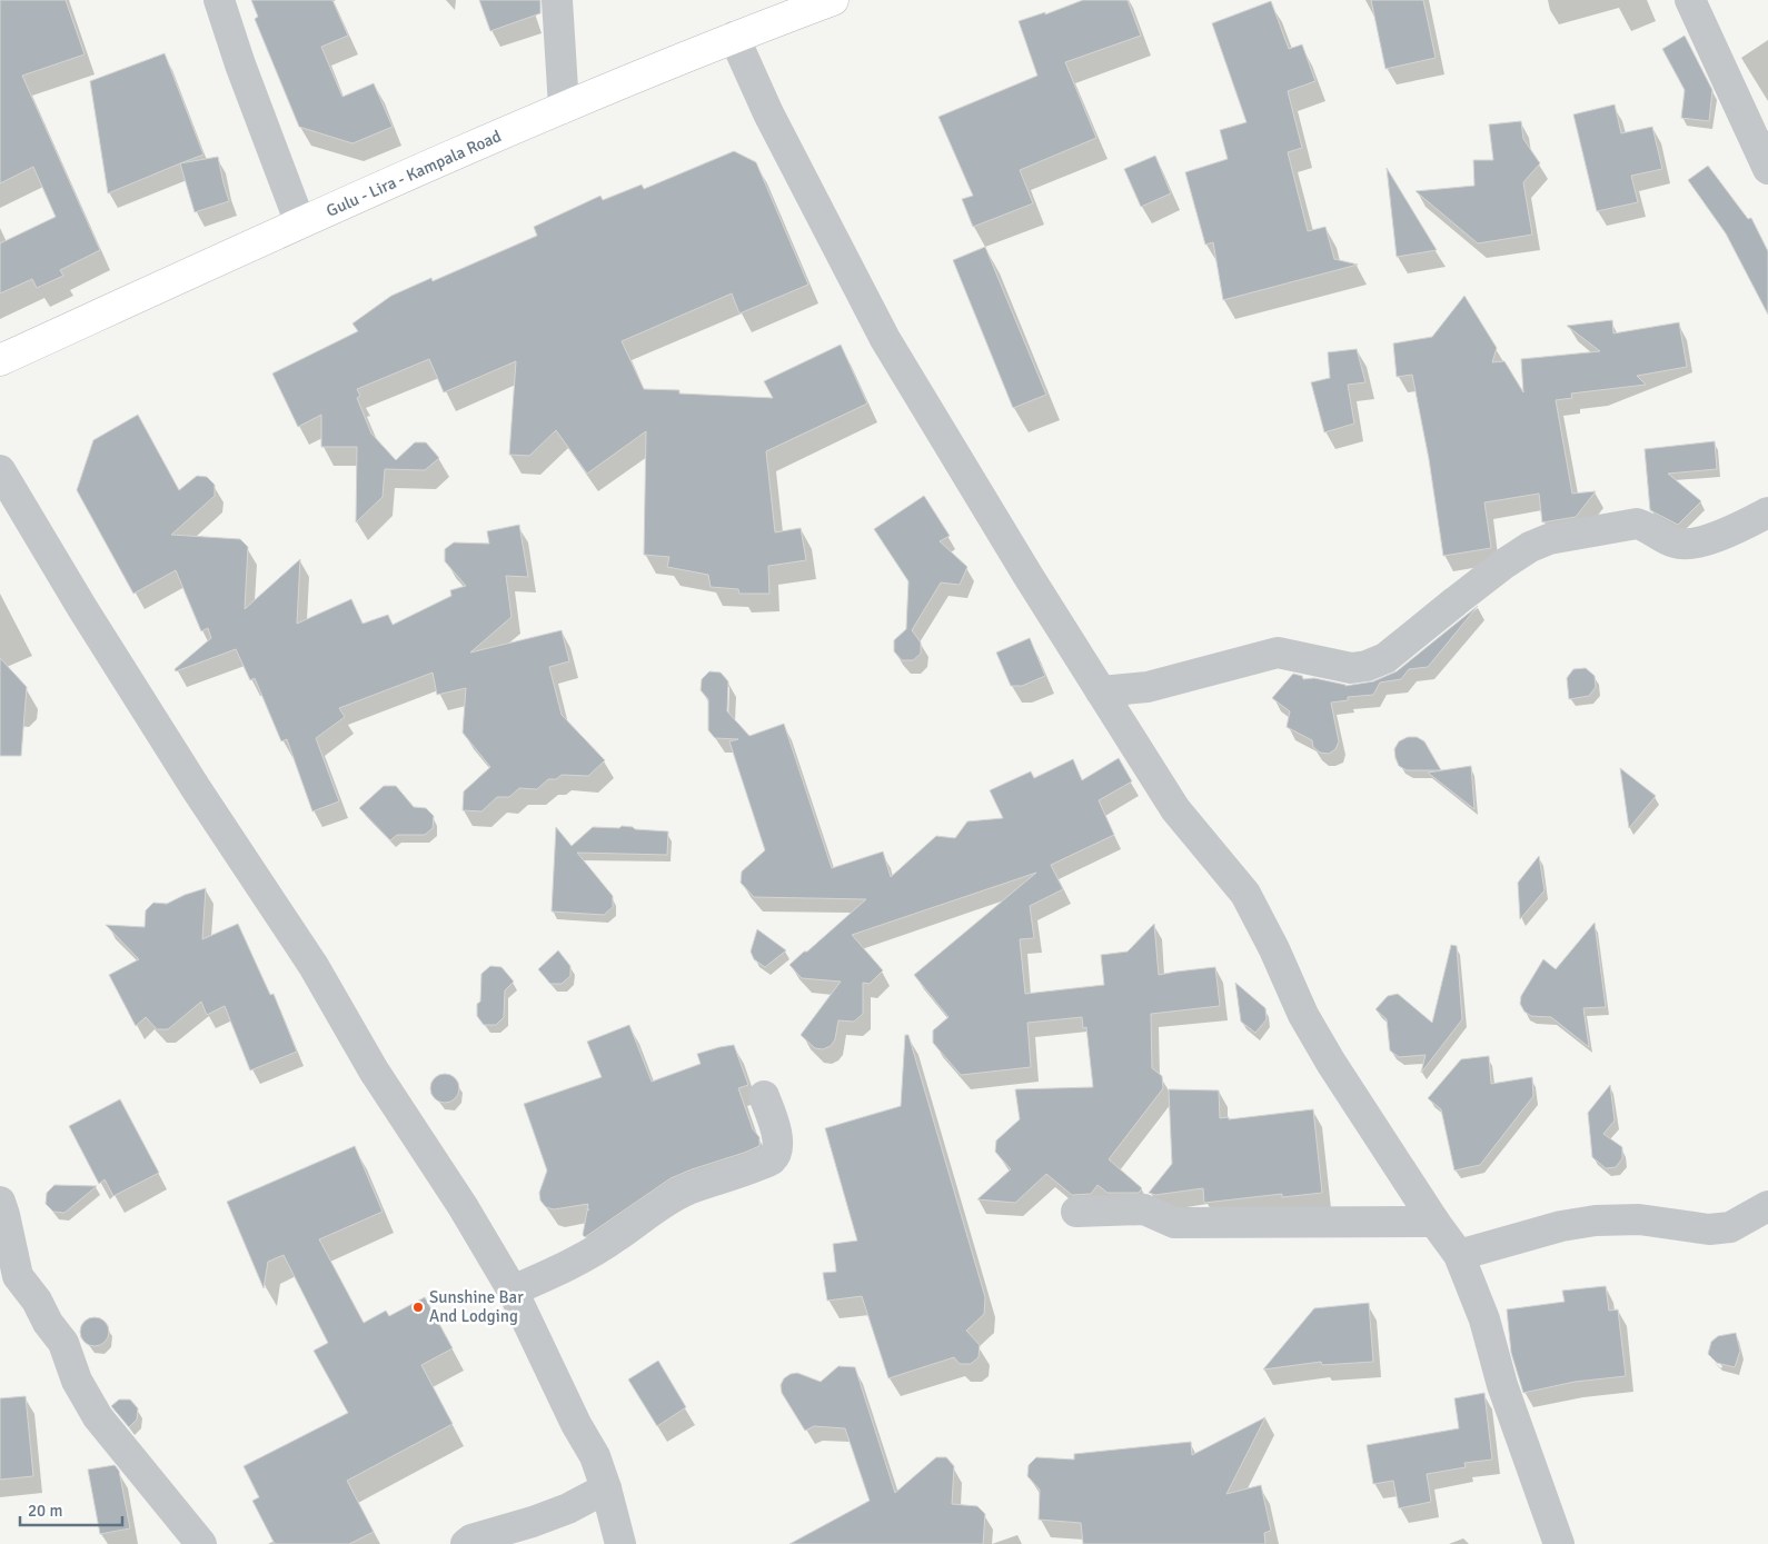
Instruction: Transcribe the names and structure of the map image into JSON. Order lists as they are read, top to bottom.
{
  "streets": {
    "main road": ["Gulu - Lira - Kampala Road"]
  },
  "places": ["Sunshine Bar And Lodging"],
  "scale_bar": "20 m"
}
